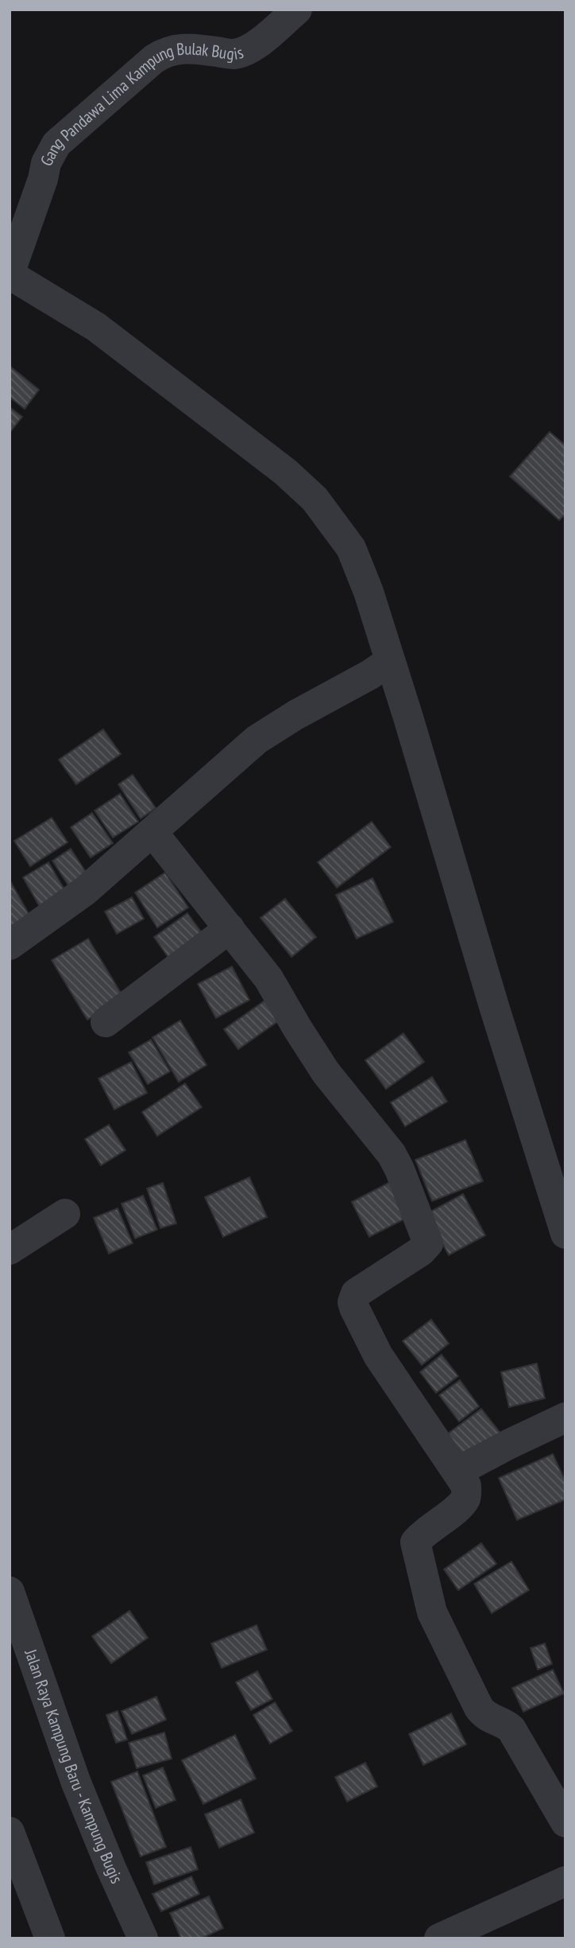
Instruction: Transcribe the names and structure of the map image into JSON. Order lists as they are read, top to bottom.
{
  "streets": {
    "street": ["Gang Pandawa Lima Kampung Bulak Bugis", "Jalan Raya Kampung Baru - Kampung Bugis"]
  }
}
